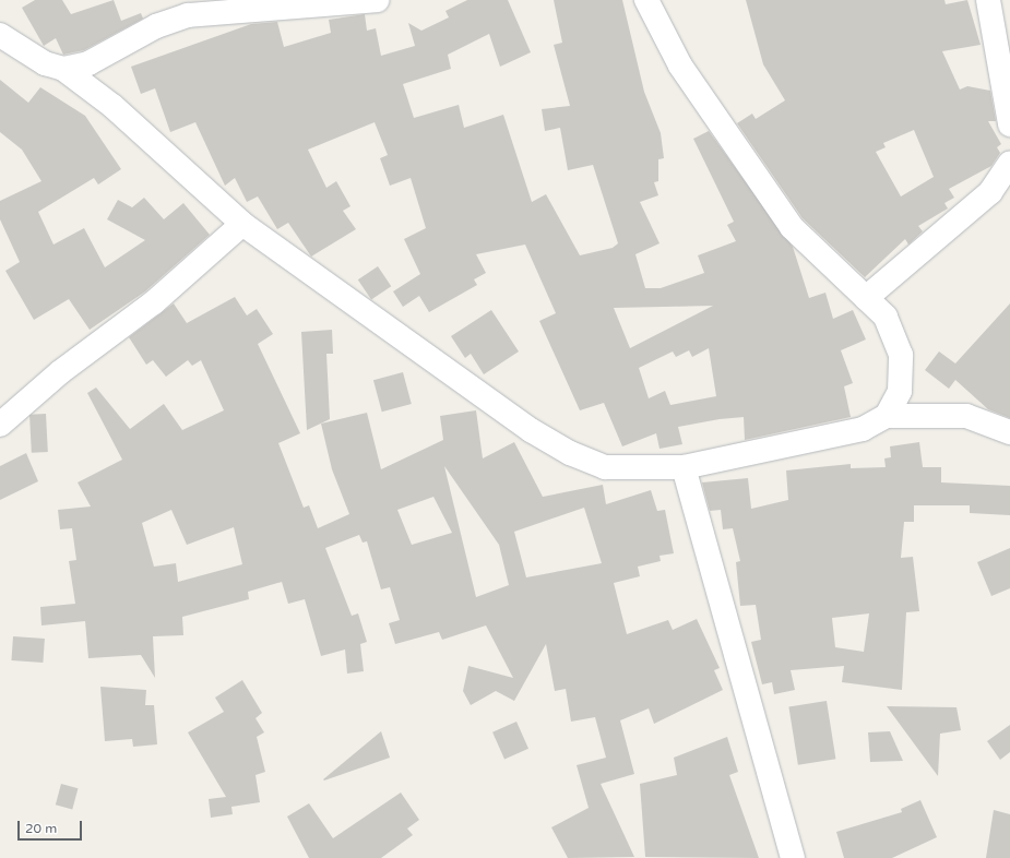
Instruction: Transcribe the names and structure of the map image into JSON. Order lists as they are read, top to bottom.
{
  "scale_bar": "20 m"
}
